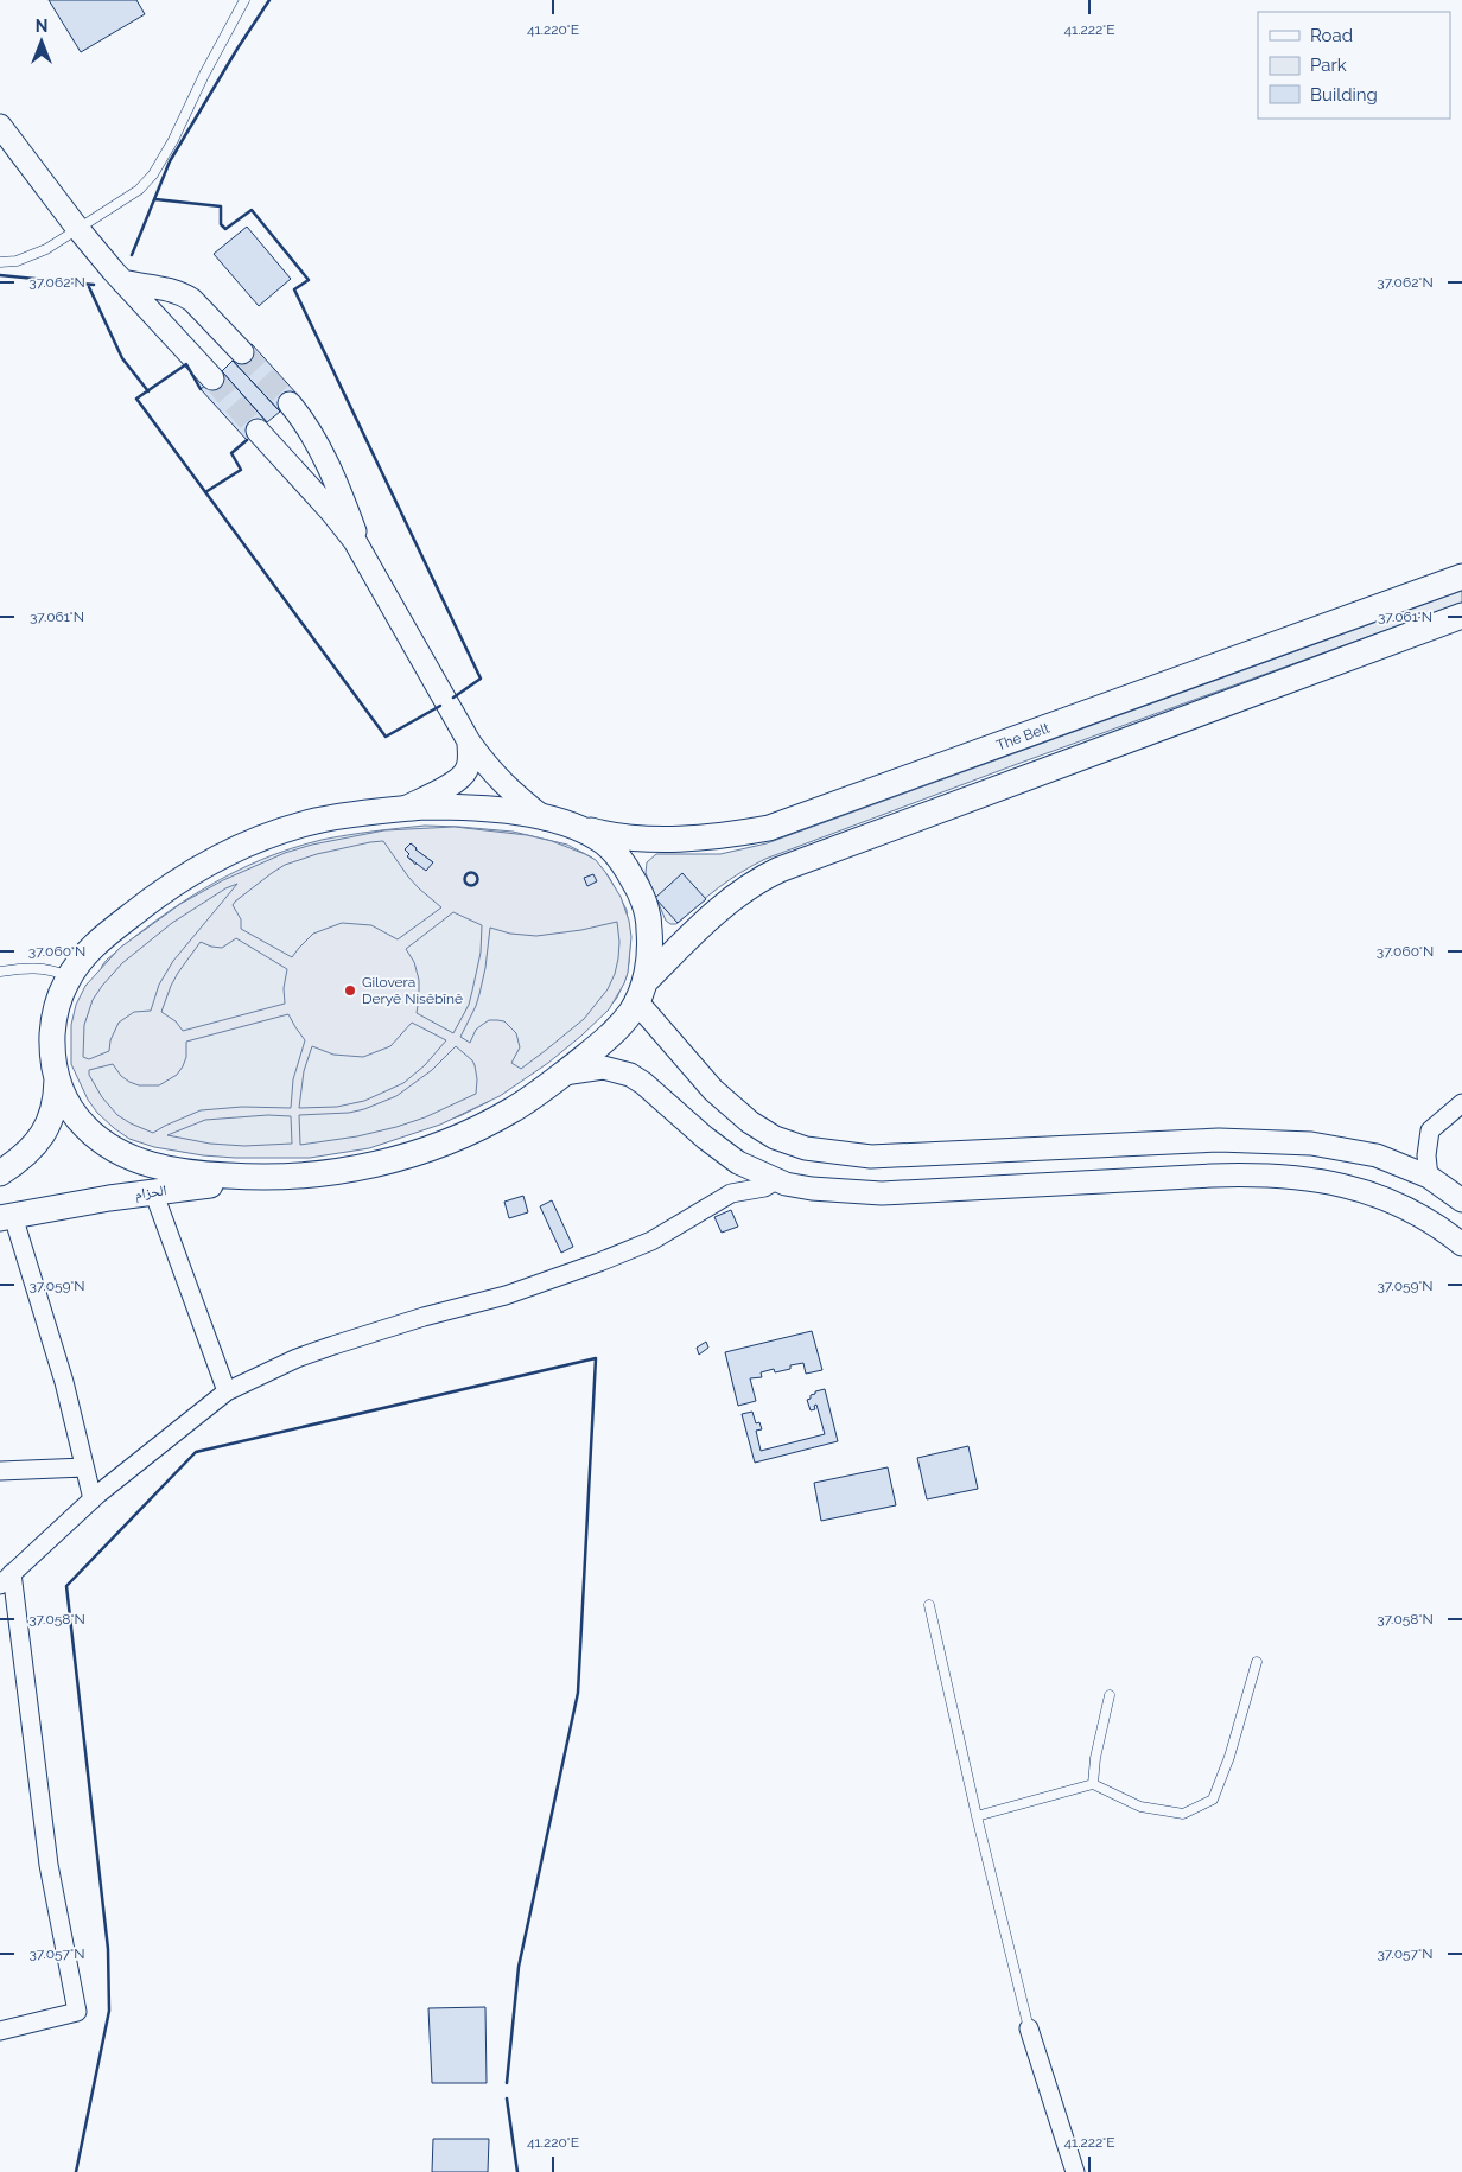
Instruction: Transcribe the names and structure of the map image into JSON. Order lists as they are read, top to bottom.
{
  "streets": {
    "main road": ["The Belt", "الحزام"]
  },
  "places": ["Gilovera Deryê Nisêbînê"],
  "legend": ["Road", "Park", "Building"],
  "north": "top",
  "coordinates": [
    "41.220°E",
    "41.222°E",
    "37.062°N",
    "37.061°N",
    "37.060°N",
    "37.059°N",
    "37.058°N",
    "37.057°N"
  ]
}
